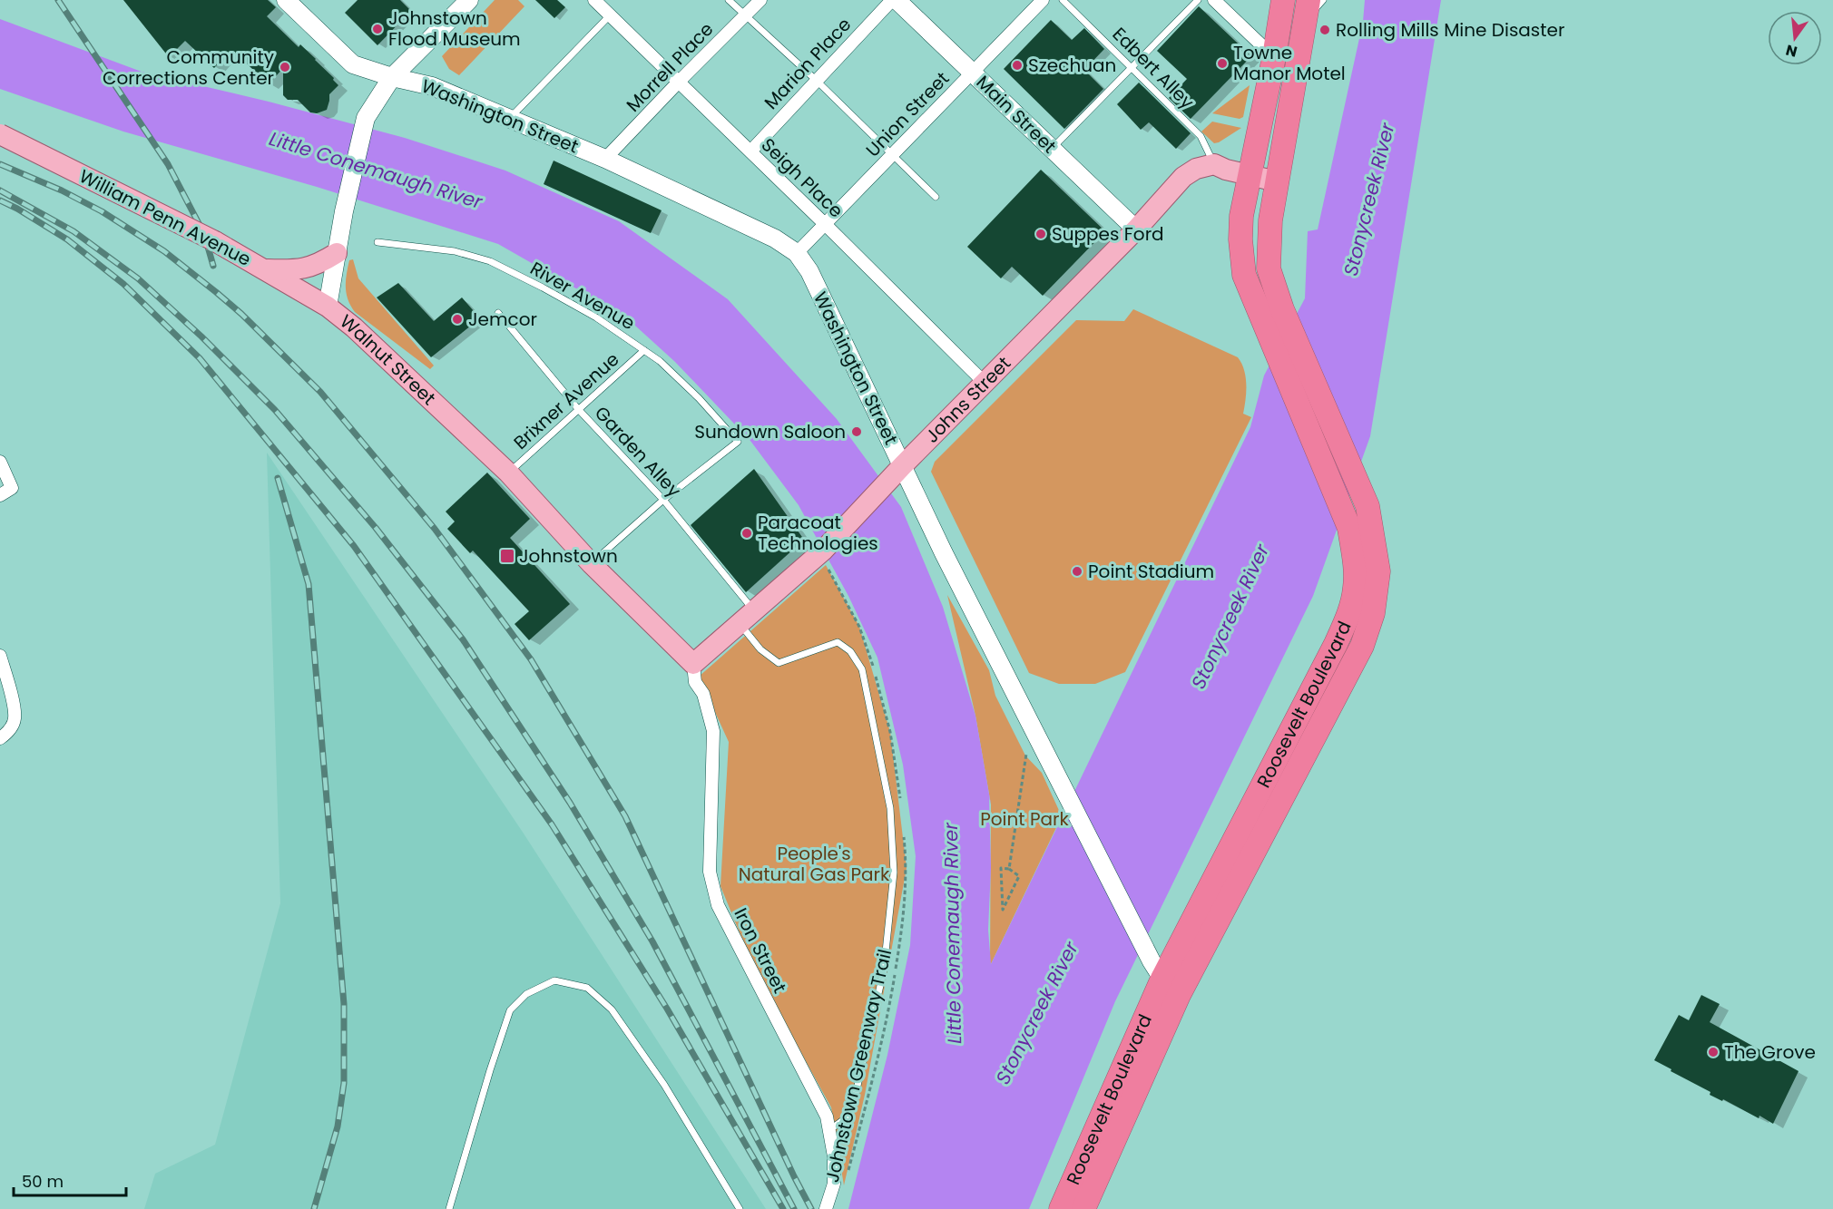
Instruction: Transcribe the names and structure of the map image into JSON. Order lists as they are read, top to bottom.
{
  "streets": {
    "highway": ["Roosevelt Boulevard"],
    "main road": [
      "Main Street",
      "Washington Street",
      "William Penn Avenue",
      "Walnut Street",
      "Johns Street"
    ],
    "street": [
      "Marion Place",
      "Morrell Place",
      "Union Street",
      "Seigh Place",
      "Iron Street"
    ],
    "lane": [
      "Edbert Alley",
      "River Avenue",
      "Brixner Avenue",
      "Garden Alley"
    ],
    "path": ["Johnstown Greenway Trail"]
  },
  "crossings": [
    ["Marion Place", "Seigh Place"],
    ["Morrell Place", "Washington Street"],
    ["Morrell Place", "Seigh Place"],
    ["Edbert Alley", "Johns Street"],
    ["Union Street", "Main Street"],
    ["Union Street", "Washington Street"],
    ["Union Street", "Seigh Place"],
    ["Main Street", "Johns Street"],
    ["Washington Street", "Walnut Street"],
    ["Washington Street", "Johns Street"],
    ["Washington Street", "Roosevelt Boulevard"],
    ["Seigh Place", "Johns Street"],
    ["William Penn Avenue", "Walnut Street"],
    ["River Avenue", "Brixner Avenue"],
    ["River Avenue", "Garden Alley"],
    ["Walnut Street", "Johns Street"],
    ["Walnut Street", "Brixner Avenue"],
    ["Walnut Street", "Iron Street"],
    ["Johns Street", "Garden Alley"],
    ["Johns Street", "Iron Street"],
    ["Brixner Avenue", "Garden Alley"],
    ["Garden Alley", "Iron Street"]
  ],
  "water": ["Little Conemaugh River", "Stonycreek River"],
  "parks": ["Point Park", "People's Natural Gas Park"],
  "places": {
    "other": [
      "Johnstown Flood Museum",
      "Rolling Mills Mine Disaster",
      "Towne Manor Motel",
      "Szechuan",
      "Community Corrections Center",
      "Suppes Ford",
      "Jemcor",
      "Sundown Saloon",
      "Paracoat Technologies",
      "Point Stadium",
      "The Grove"
    ],
    "transit": ["Johnstown"]
  },
  "scale_bar": "50 m",
  "north": "bottom"
}
